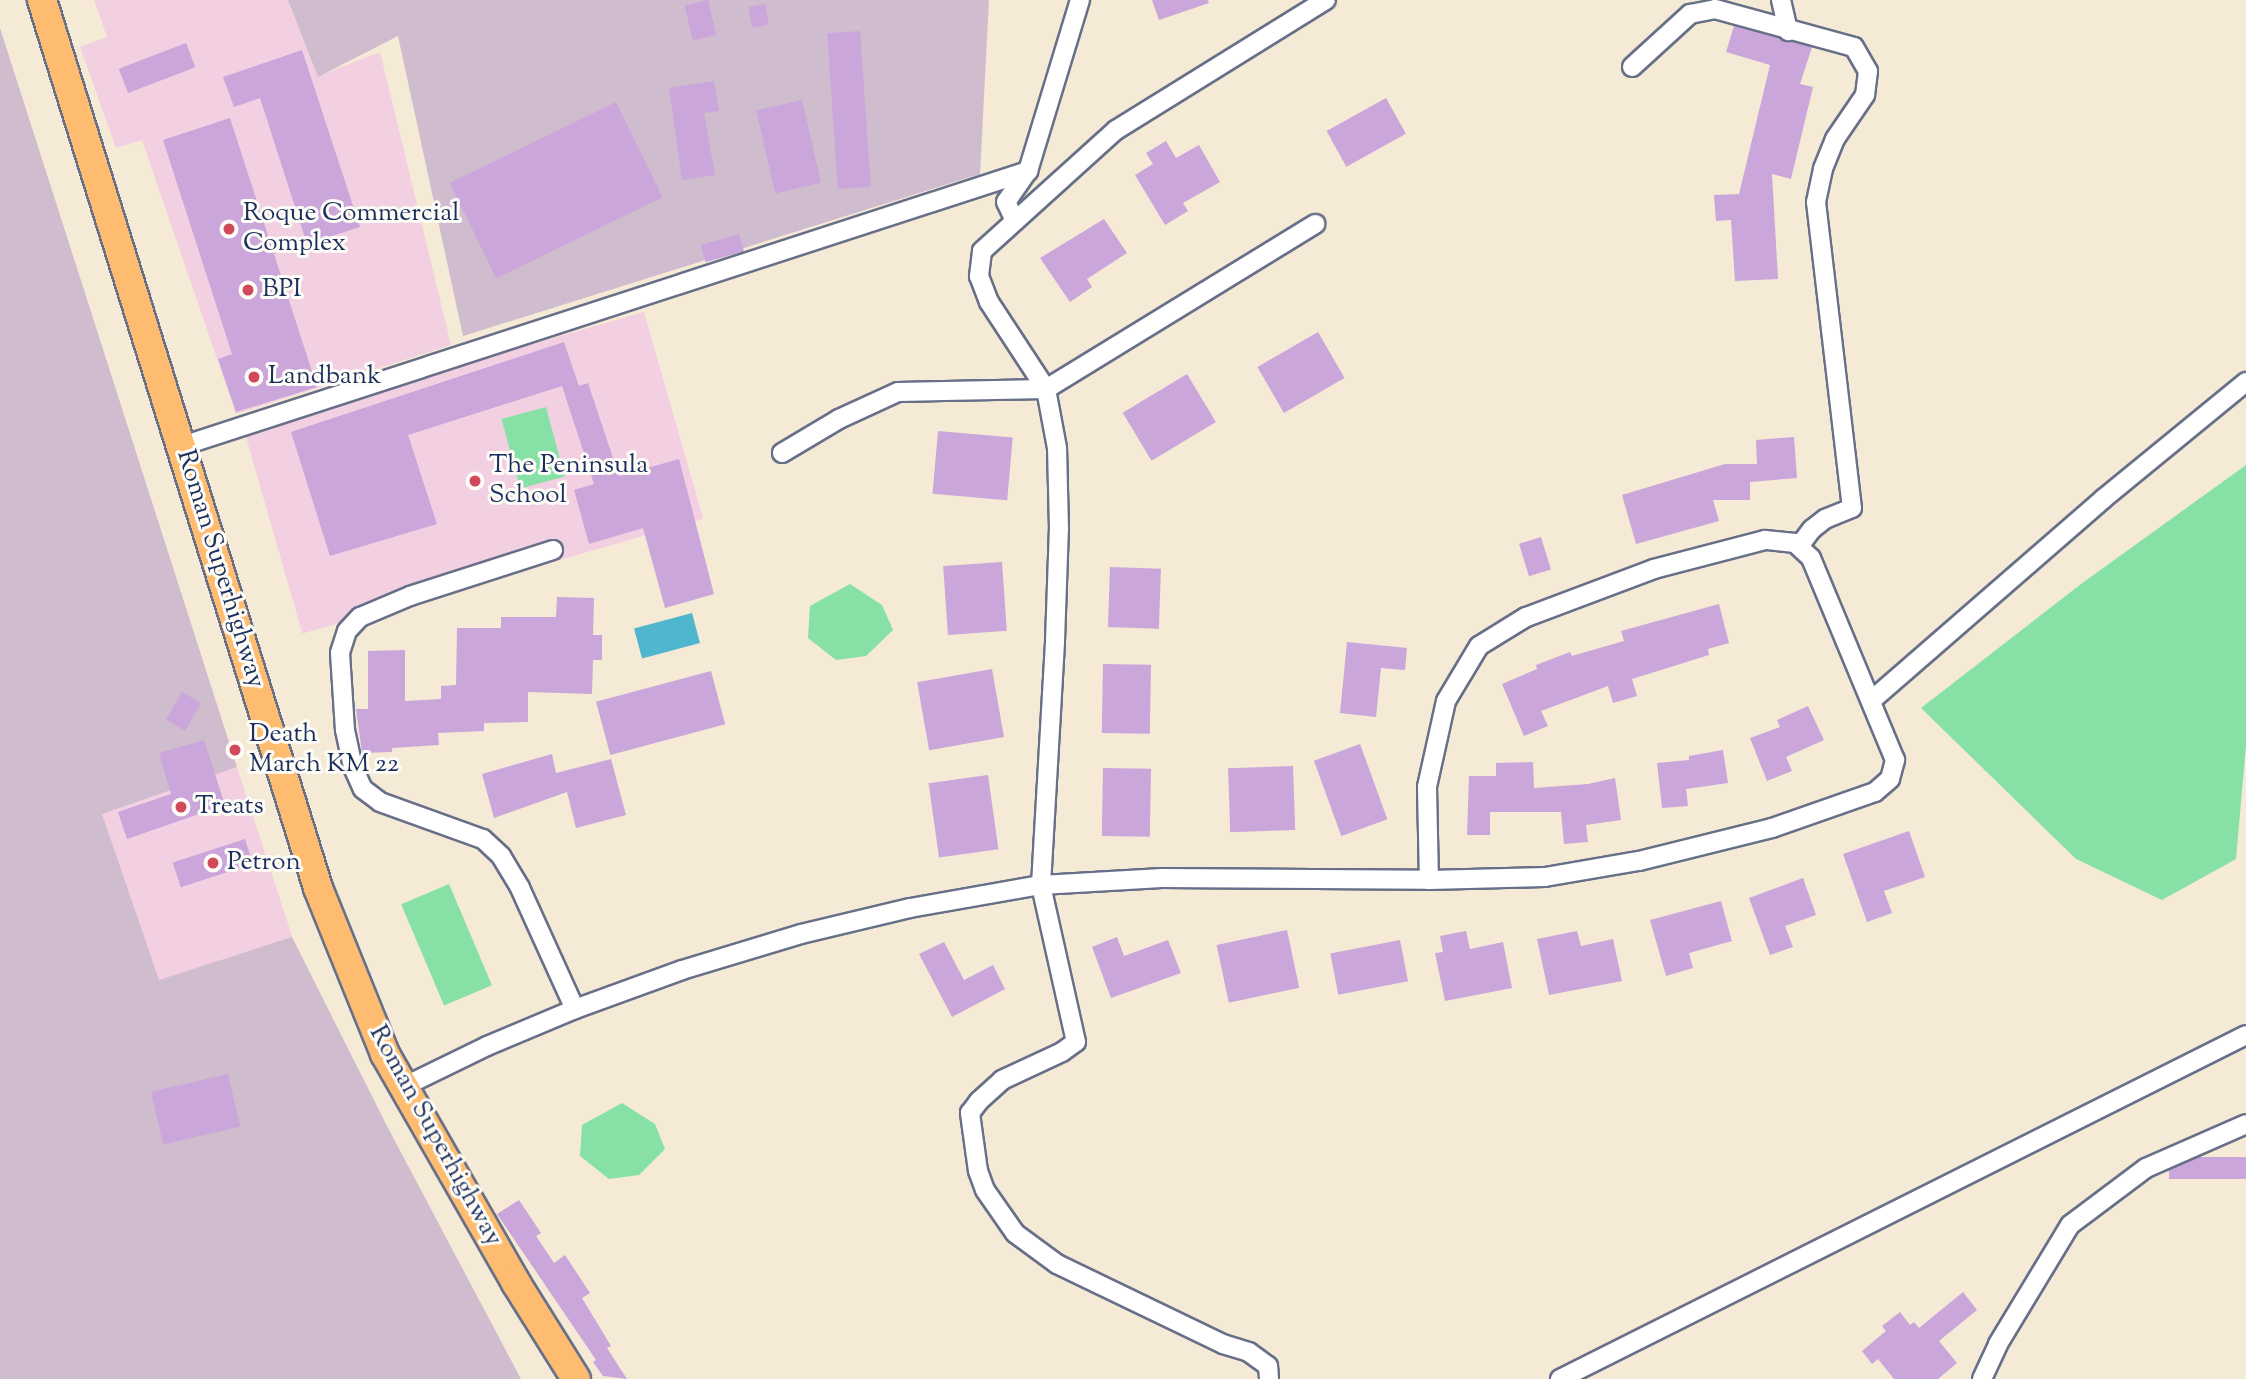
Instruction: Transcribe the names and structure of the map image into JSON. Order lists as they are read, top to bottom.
{
  "streets": {
    "main road": ["Roman Superhighway"]
  },
  "places": [
    "Roque Commercial Complex",
    "BPI",
    "Landbank",
    "The Peninsula School",
    "Death March KM 22",
    "Treats",
    "Petron"
  ]
}
